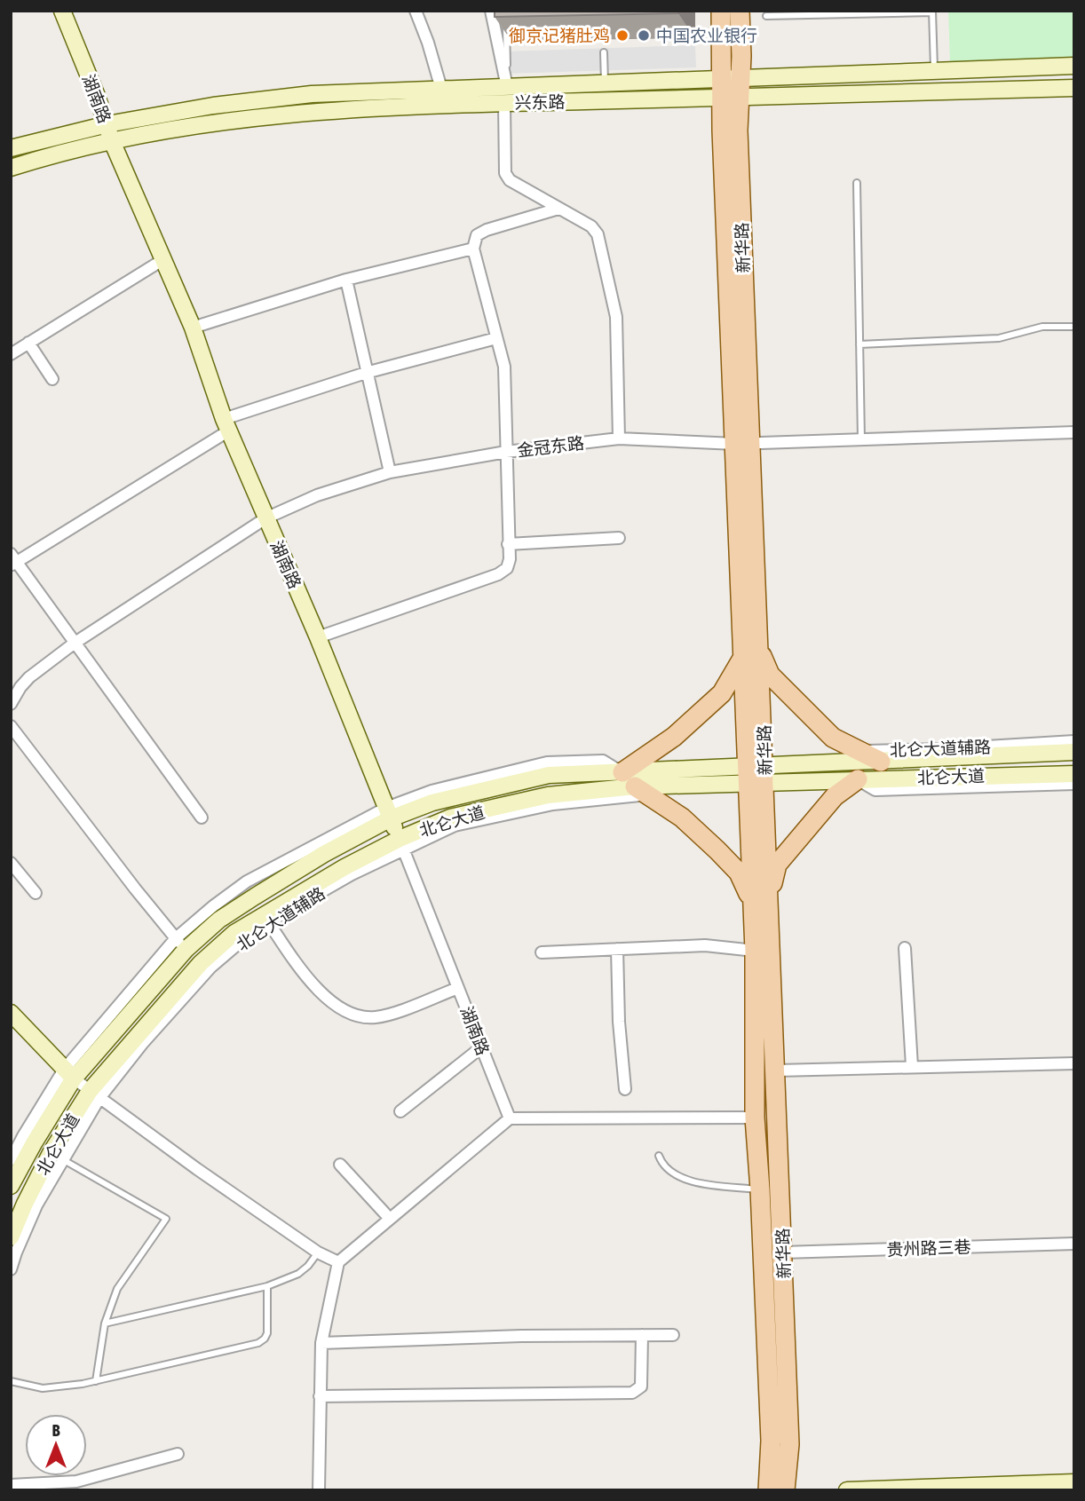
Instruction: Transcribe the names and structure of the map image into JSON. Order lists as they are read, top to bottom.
{
  "streets": {
    "main road": [
      "湖南路",
      "兴东路",
      "新华路",
      "北仑大道"
    ],
    "street": ["金冠东路", "北仑大道辅路", "贵州路三巷"]
  },
  "crossings": [
    ["湖南路", "兴东路"],
    ["湖南路", "金冠东路"],
    ["湖南路", "北仑大道"],
    ["兴东路", "新华路"],
    ["新华路", "金冠东路"],
    ["新华路", "北仑大道"],
    ["新华路", "贵州路三巷"],
    ["北仑大道辅路", "北仑大道"]
  ],
  "places": ["御京记猪肚鸡", "中国农业银行"],
  "north": "top"
}
